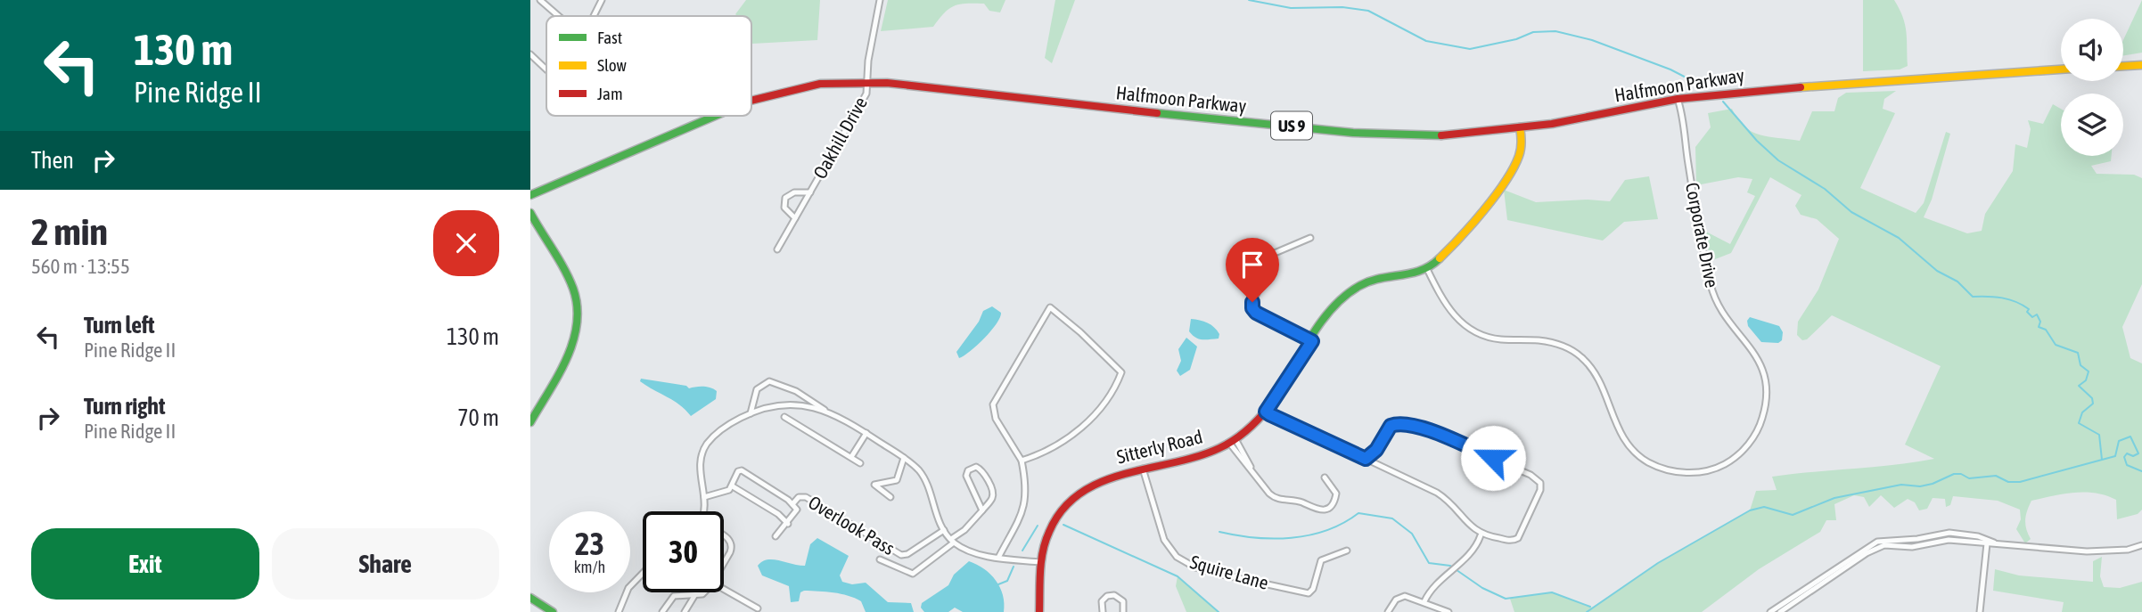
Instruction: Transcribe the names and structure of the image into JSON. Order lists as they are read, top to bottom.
{
  "streets": {
    "main road": ["Halfmoon Parkway", "US 9", "Sitterly Road"],
    "street": [
      "Oakhill Drive",
      "Corporate Drive",
      "Overlook Pass",
      "Squire Lane"
    ]
  },
  "crossings": [
    ["Halfmoon Parkway", "Oakhill Drive"],
    ["Halfmoon Parkway", "Corporate Drive"],
    ["Corporate Drive", "Sitterly Road"],
    ["Sitterly Road", "Squire Lane"]
  ],
  "legend": ["Fast", "Slow", "Jam"],
  "page": {
    "turn": ["130 m", "Pine Ridge II"],
    "then": "Then",
    "heading": ["2 min", "560 m · 13:55"],
    "list": [
      {
        "name": "Turn left",
        "note": "Pine Ridge II",
        "value": "130 m"
      },
      {
        "name": "Turn right",
        "note": "Pine Ridge II",
        "value": "70 m"
      }
    ],
    "speed": "23 km/h",
    "limit": "30",
    "buttons": ["Exit", "Share"]
  }
}
